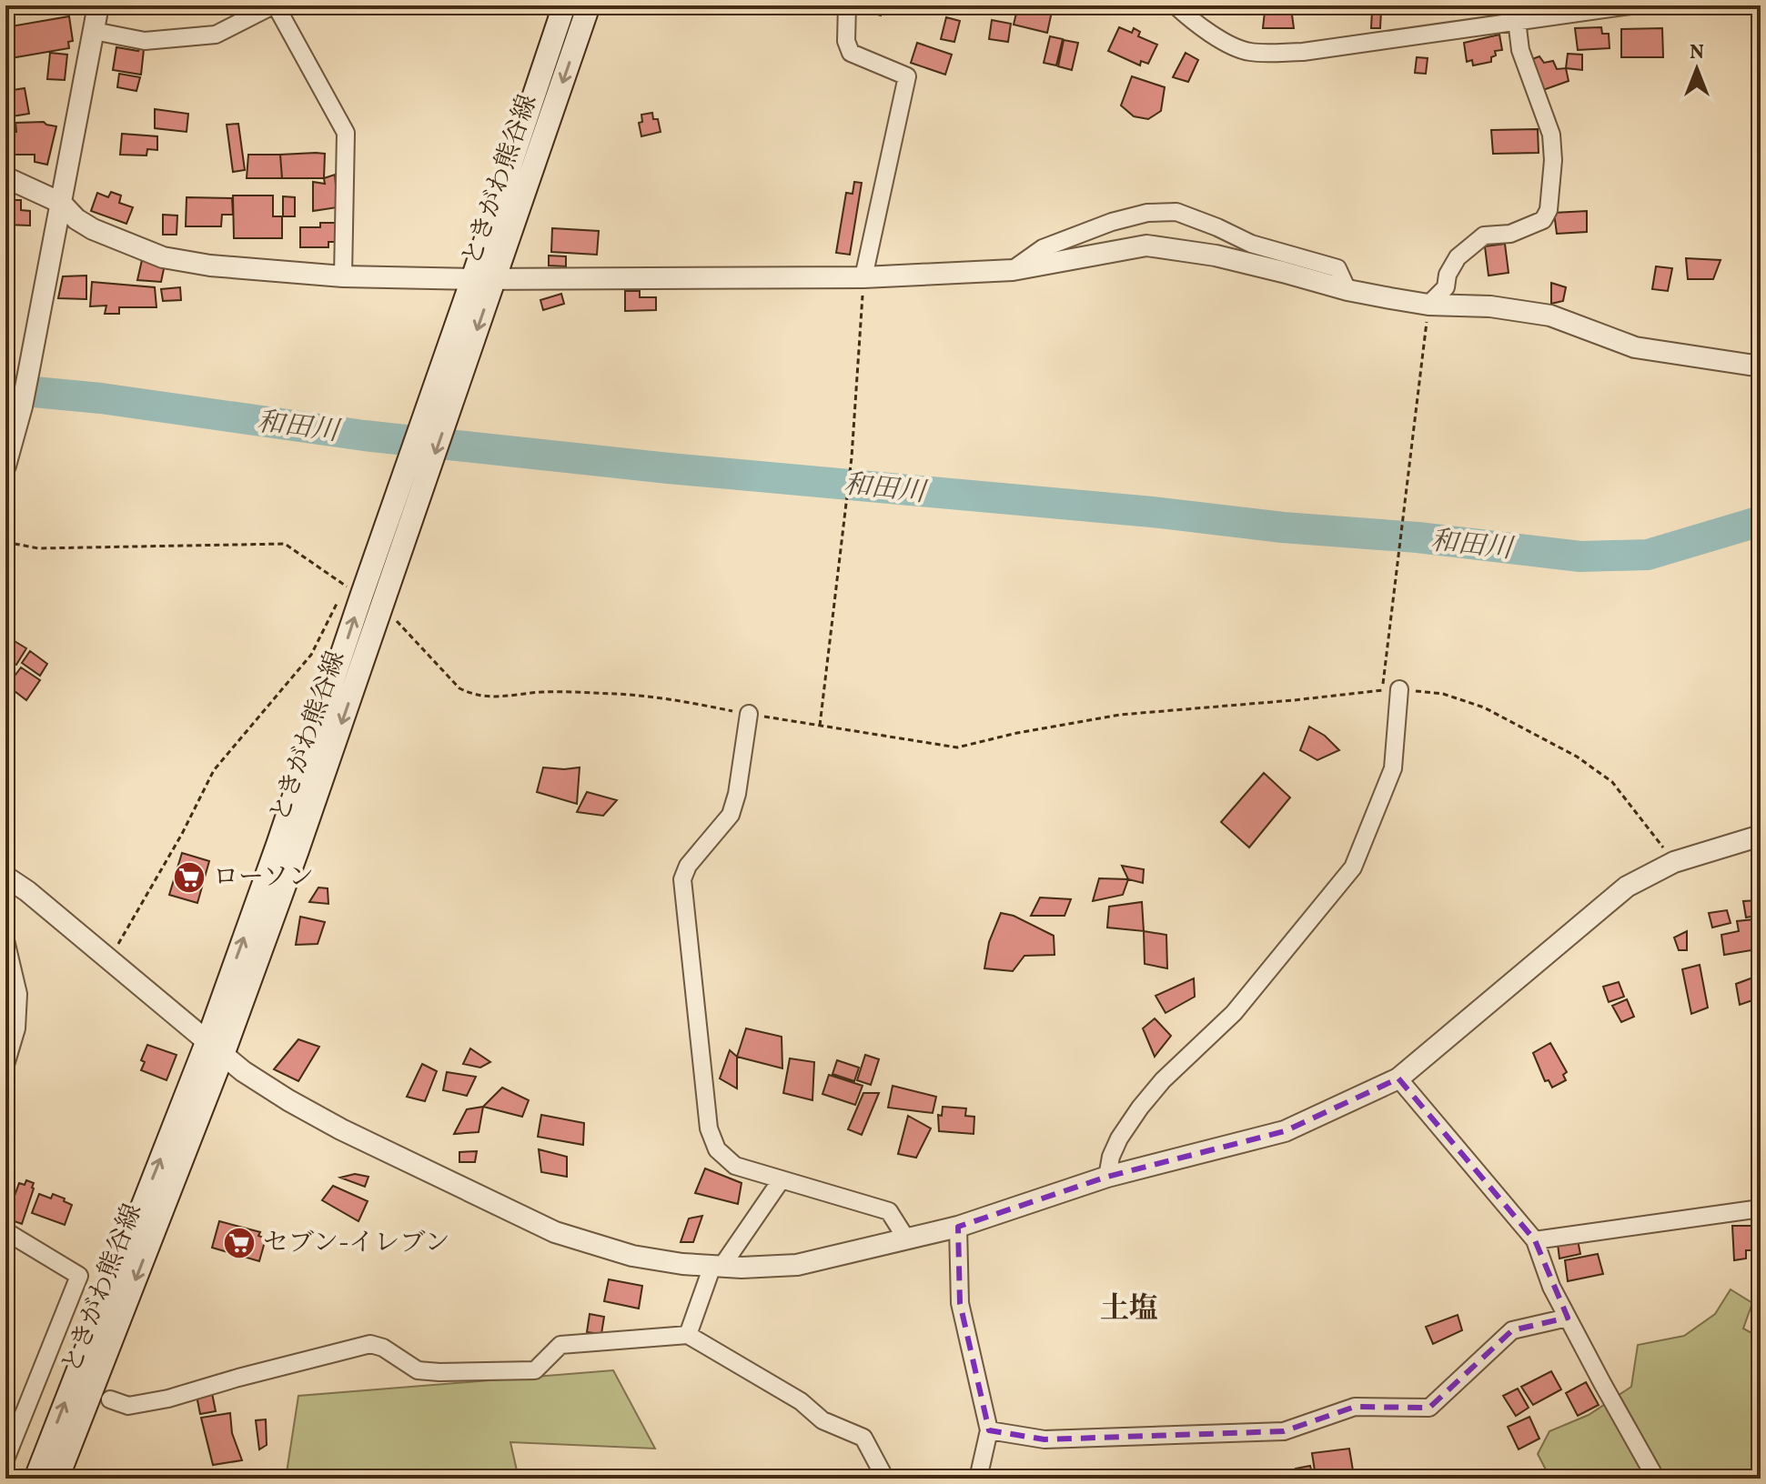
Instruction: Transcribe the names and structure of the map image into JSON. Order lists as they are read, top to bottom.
{
  "streets": {
    "main road": ["ときがわ熊谷線"]
  },
  "districts": ["土塩"],
  "water": ["和田川"],
  "places": {
    "supermarket": ["ローソン", "セブン-イレブン"]
  },
  "north": "top"
}
